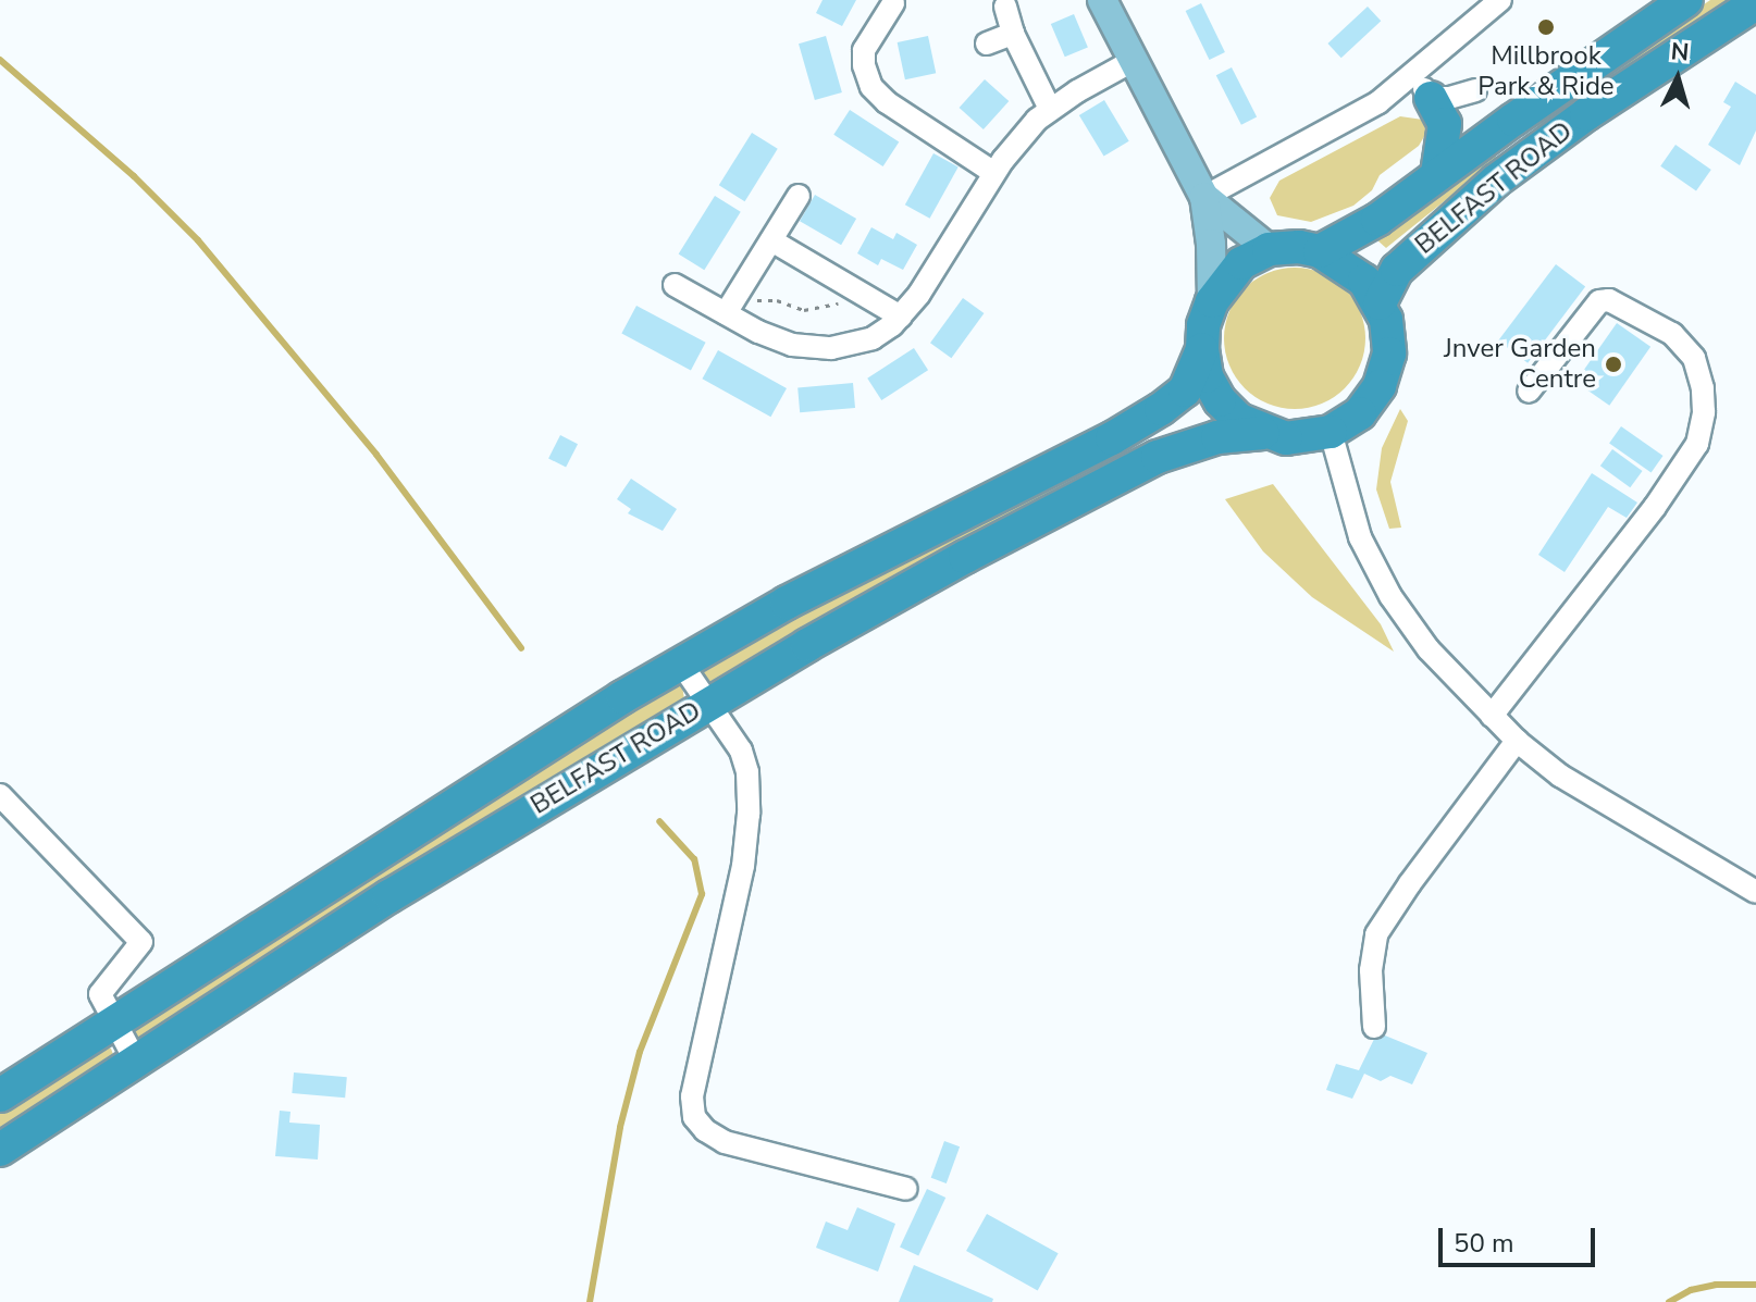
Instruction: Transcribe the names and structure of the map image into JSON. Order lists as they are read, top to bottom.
{
  "streets": {
    "highway": ["BELFAST ROAD"]
  },
  "places": ["Millbrook Park & Ride", "Jnver Garden Centre"],
  "scale_bar": "50 m",
  "north": "top"
}
